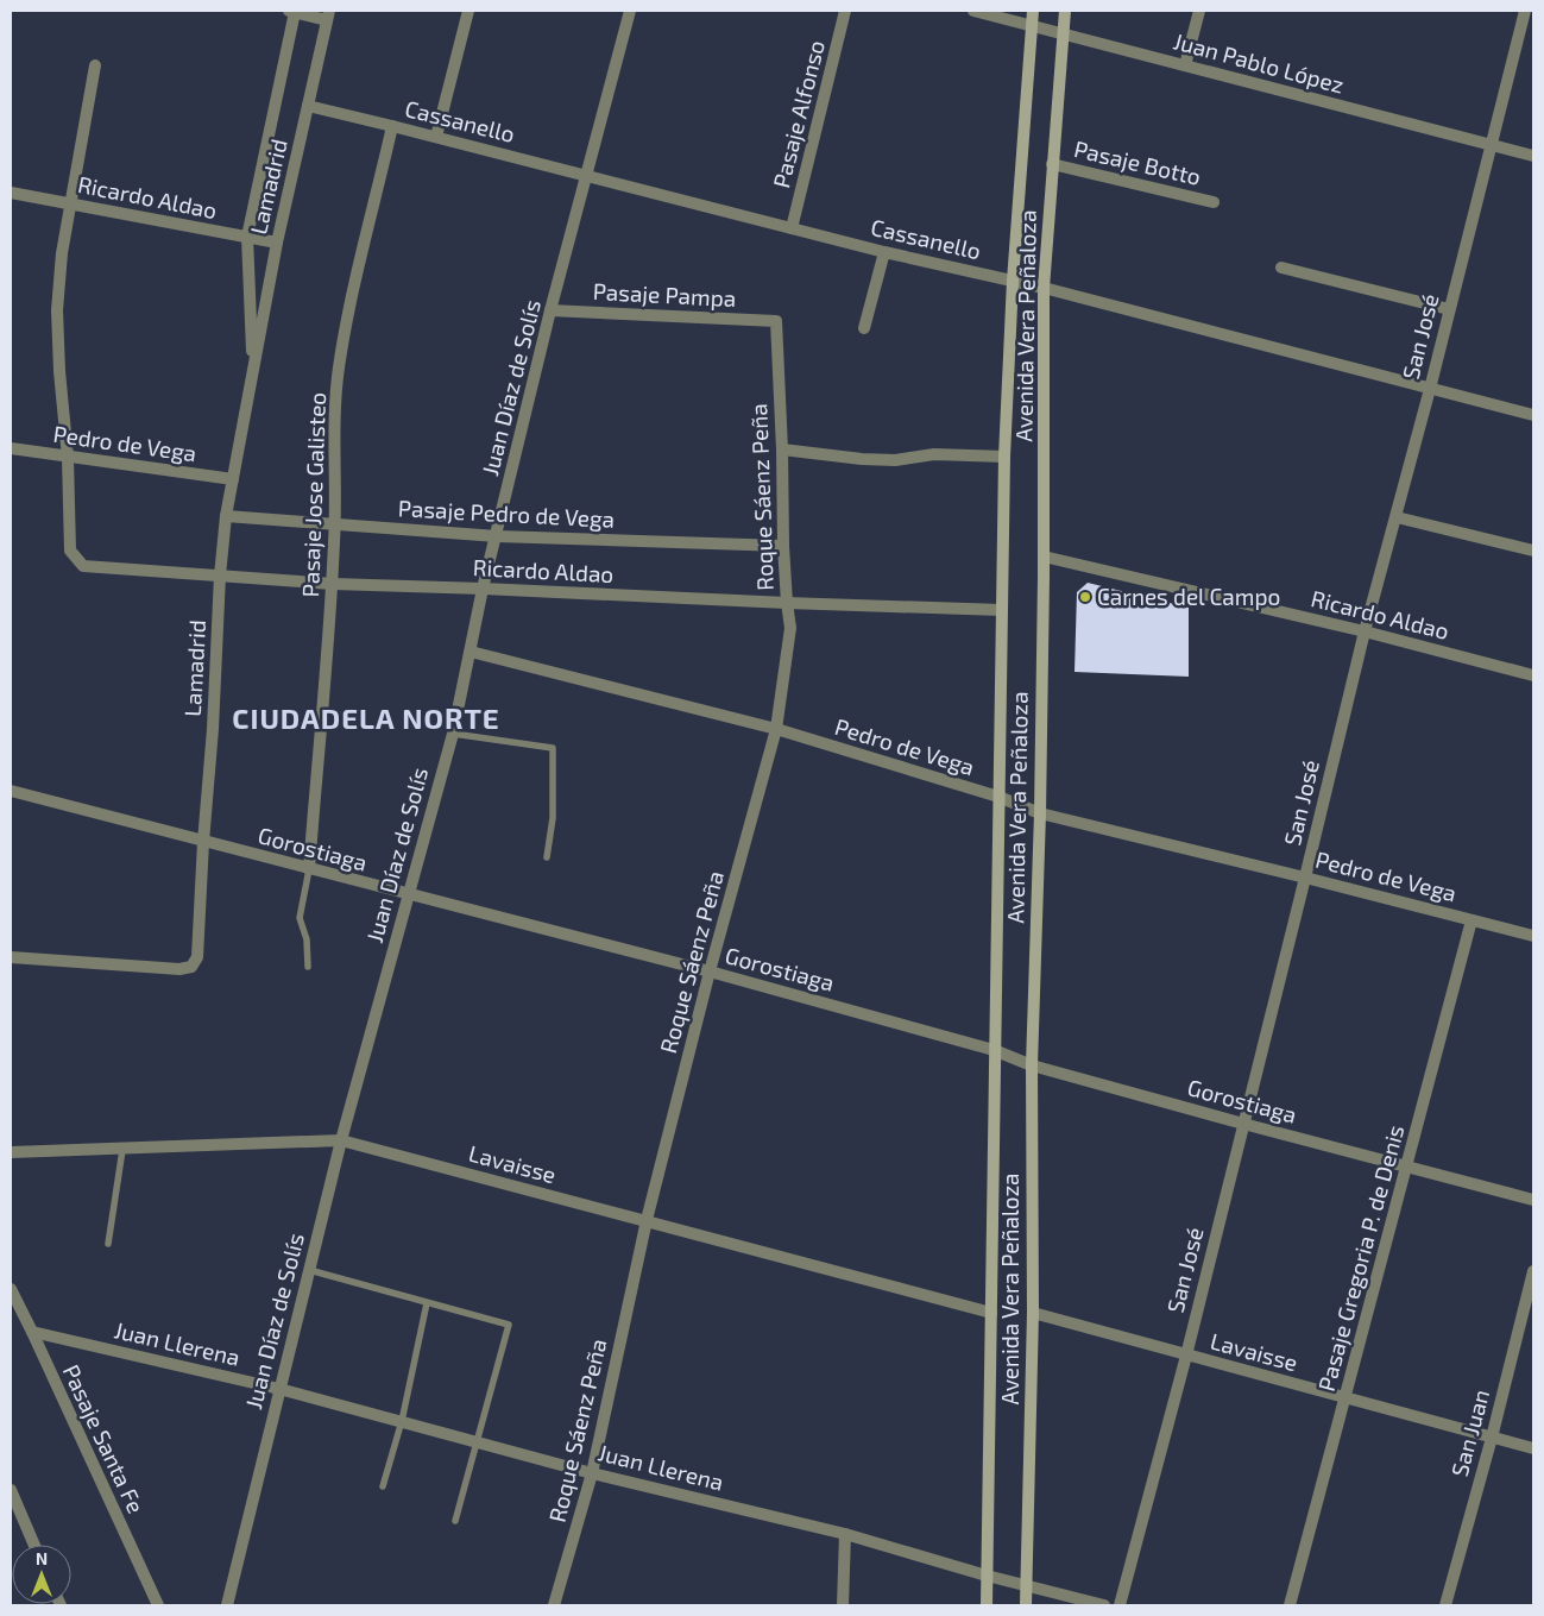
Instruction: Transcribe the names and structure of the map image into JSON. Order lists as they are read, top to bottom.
{
  "streets": {
    "main road": ["Avenida Vera Peñaloza"],
    "street": [
      "Juan Pablo López",
      "Pasaje Alfonso",
      "Cassanello",
      "Pasaje Botto",
      "Lamadrid",
      "Ricardo Aldao",
      "Pasaje Pampa",
      "San José",
      "Juan Díaz de Solís",
      "Pedro de Vega",
      "Pasaje Jose Galisteo",
      "Roque Sáenz Peña",
      "Pasaje Pedro de Vega",
      "Gorostiaga",
      "Lavaisse",
      "Pasaje Gregoria P. de Denis",
      "Juan Llerena",
      "San Juan",
      "Pasaje Santa Fe"
    ]
  },
  "crossings": [
    ["Juan Pablo López", "Avenida Vera Peñaloza"],
    ["Juan Pablo López", "San José"],
    ["Pasaje Alfonso", "Cassanello"],
    ["Cassanello", "Lamadrid"],
    ["Cassanello", "Avenida Vera Peñaloza"],
    ["Cassanello", "San José"],
    ["Cassanello", "Juan Díaz de Solís"],
    ["Cassanello", "Pasaje Jose Galisteo"],
    ["Pasaje Botto", "Avenida Vera Peñaloza"],
    ["Lamadrid", "Ricardo Aldao"],
    ["Lamadrid", "Pedro de Vega"],
    ["Lamadrid", "Pasaje Pedro de Vega"],
    ["Lamadrid", "Gorostiaga"],
    ["Ricardo Aldao", "Avenida Vera Peñaloza"],
    ["Ricardo Aldao", "San José"],
    ["Ricardo Aldao", "Juan Díaz de Solís"],
    ["Ricardo Aldao", "Pedro de Vega"],
    ["Ricardo Aldao", "Pasaje Jose Galisteo"],
    ["Ricardo Aldao", "Roque Sáenz Peña"],
    ["Pasaje Pampa", "Juan Díaz de Solís"],
    ["Pasaje Pampa", "Roque Sáenz Peña"],
    ["Avenida Vera Peñaloza", "Pedro de Vega"],
    ["Avenida Vera Peñaloza", "Gorostiaga"],
    ["Avenida Vera Peñaloza", "Lavaisse"],
    ["Avenida Vera Peñaloza", "Juan Llerena"],
    ["San José", "Pedro de Vega"],
    ["San José", "Gorostiaga"],
    ["San José", "Lavaisse"],
    ["Juan Díaz de Solís", "Pedro de Vega"],
    ["Juan Díaz de Solís", "Pasaje Pedro de Vega"],
    ["Juan Díaz de Solís", "Gorostiaga"],
    ["Juan Díaz de Solís", "Lavaisse"],
    ["Juan Díaz de Solís", "Juan Llerena"],
    ["Pedro de Vega", "Roque Sáenz Peña"],
    ["Pedro de Vega", "Pasaje Gregoria P. de Denis"],
    ["Pasaje Jose Galisteo", "Pasaje Pedro de Vega"],
    ["Pasaje Jose Galisteo", "Gorostiaga"],
    ["Roque Sáenz Peña", "Pasaje Pedro de Vega"],
    ["Roque Sáenz Peña", "Gorostiaga"],
    ["Roque Sáenz Peña", "Lavaisse"],
    ["Roque Sáenz Peña", "Juan Llerena"],
    ["Gorostiaga", "Pasaje Gregoria P. de Denis"],
    ["Lavaisse", "Pasaje Gregoria P. de Denis"],
    ["Lavaisse", "San Juan"],
    ["Juan Llerena", "Pasaje Santa Fe"]
  ],
  "districts": ["CIUDADELA NORTE"],
  "places": ["Carnes del Campo"],
  "north": "top"
}
